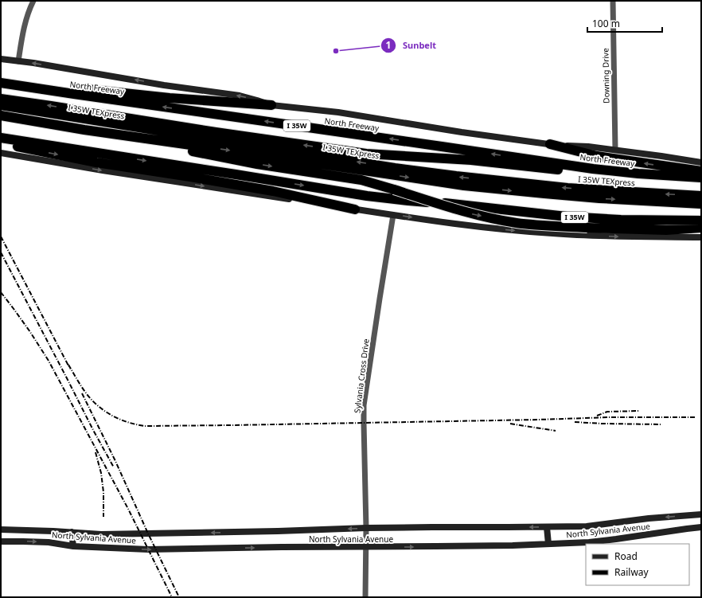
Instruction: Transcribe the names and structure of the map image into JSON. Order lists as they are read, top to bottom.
{
  "streets": {
    "highway": ["North Freeway", "I 35W TEXpress", "I 35W"],
    "main road": ["North Sylvania Avenue"],
    "street": ["Downing Drive", "Sylvania Cross Drive"]
  },
  "crossings": [
    ["Downing Drive", "North Freeway"],
    ["Sylvania Cross Drive", "North Sylvania Avenue"]
  ],
  "places": ["Sunbelt"],
  "legend": ["Road", "Railway"],
  "scale_bar": "100 m"
}
